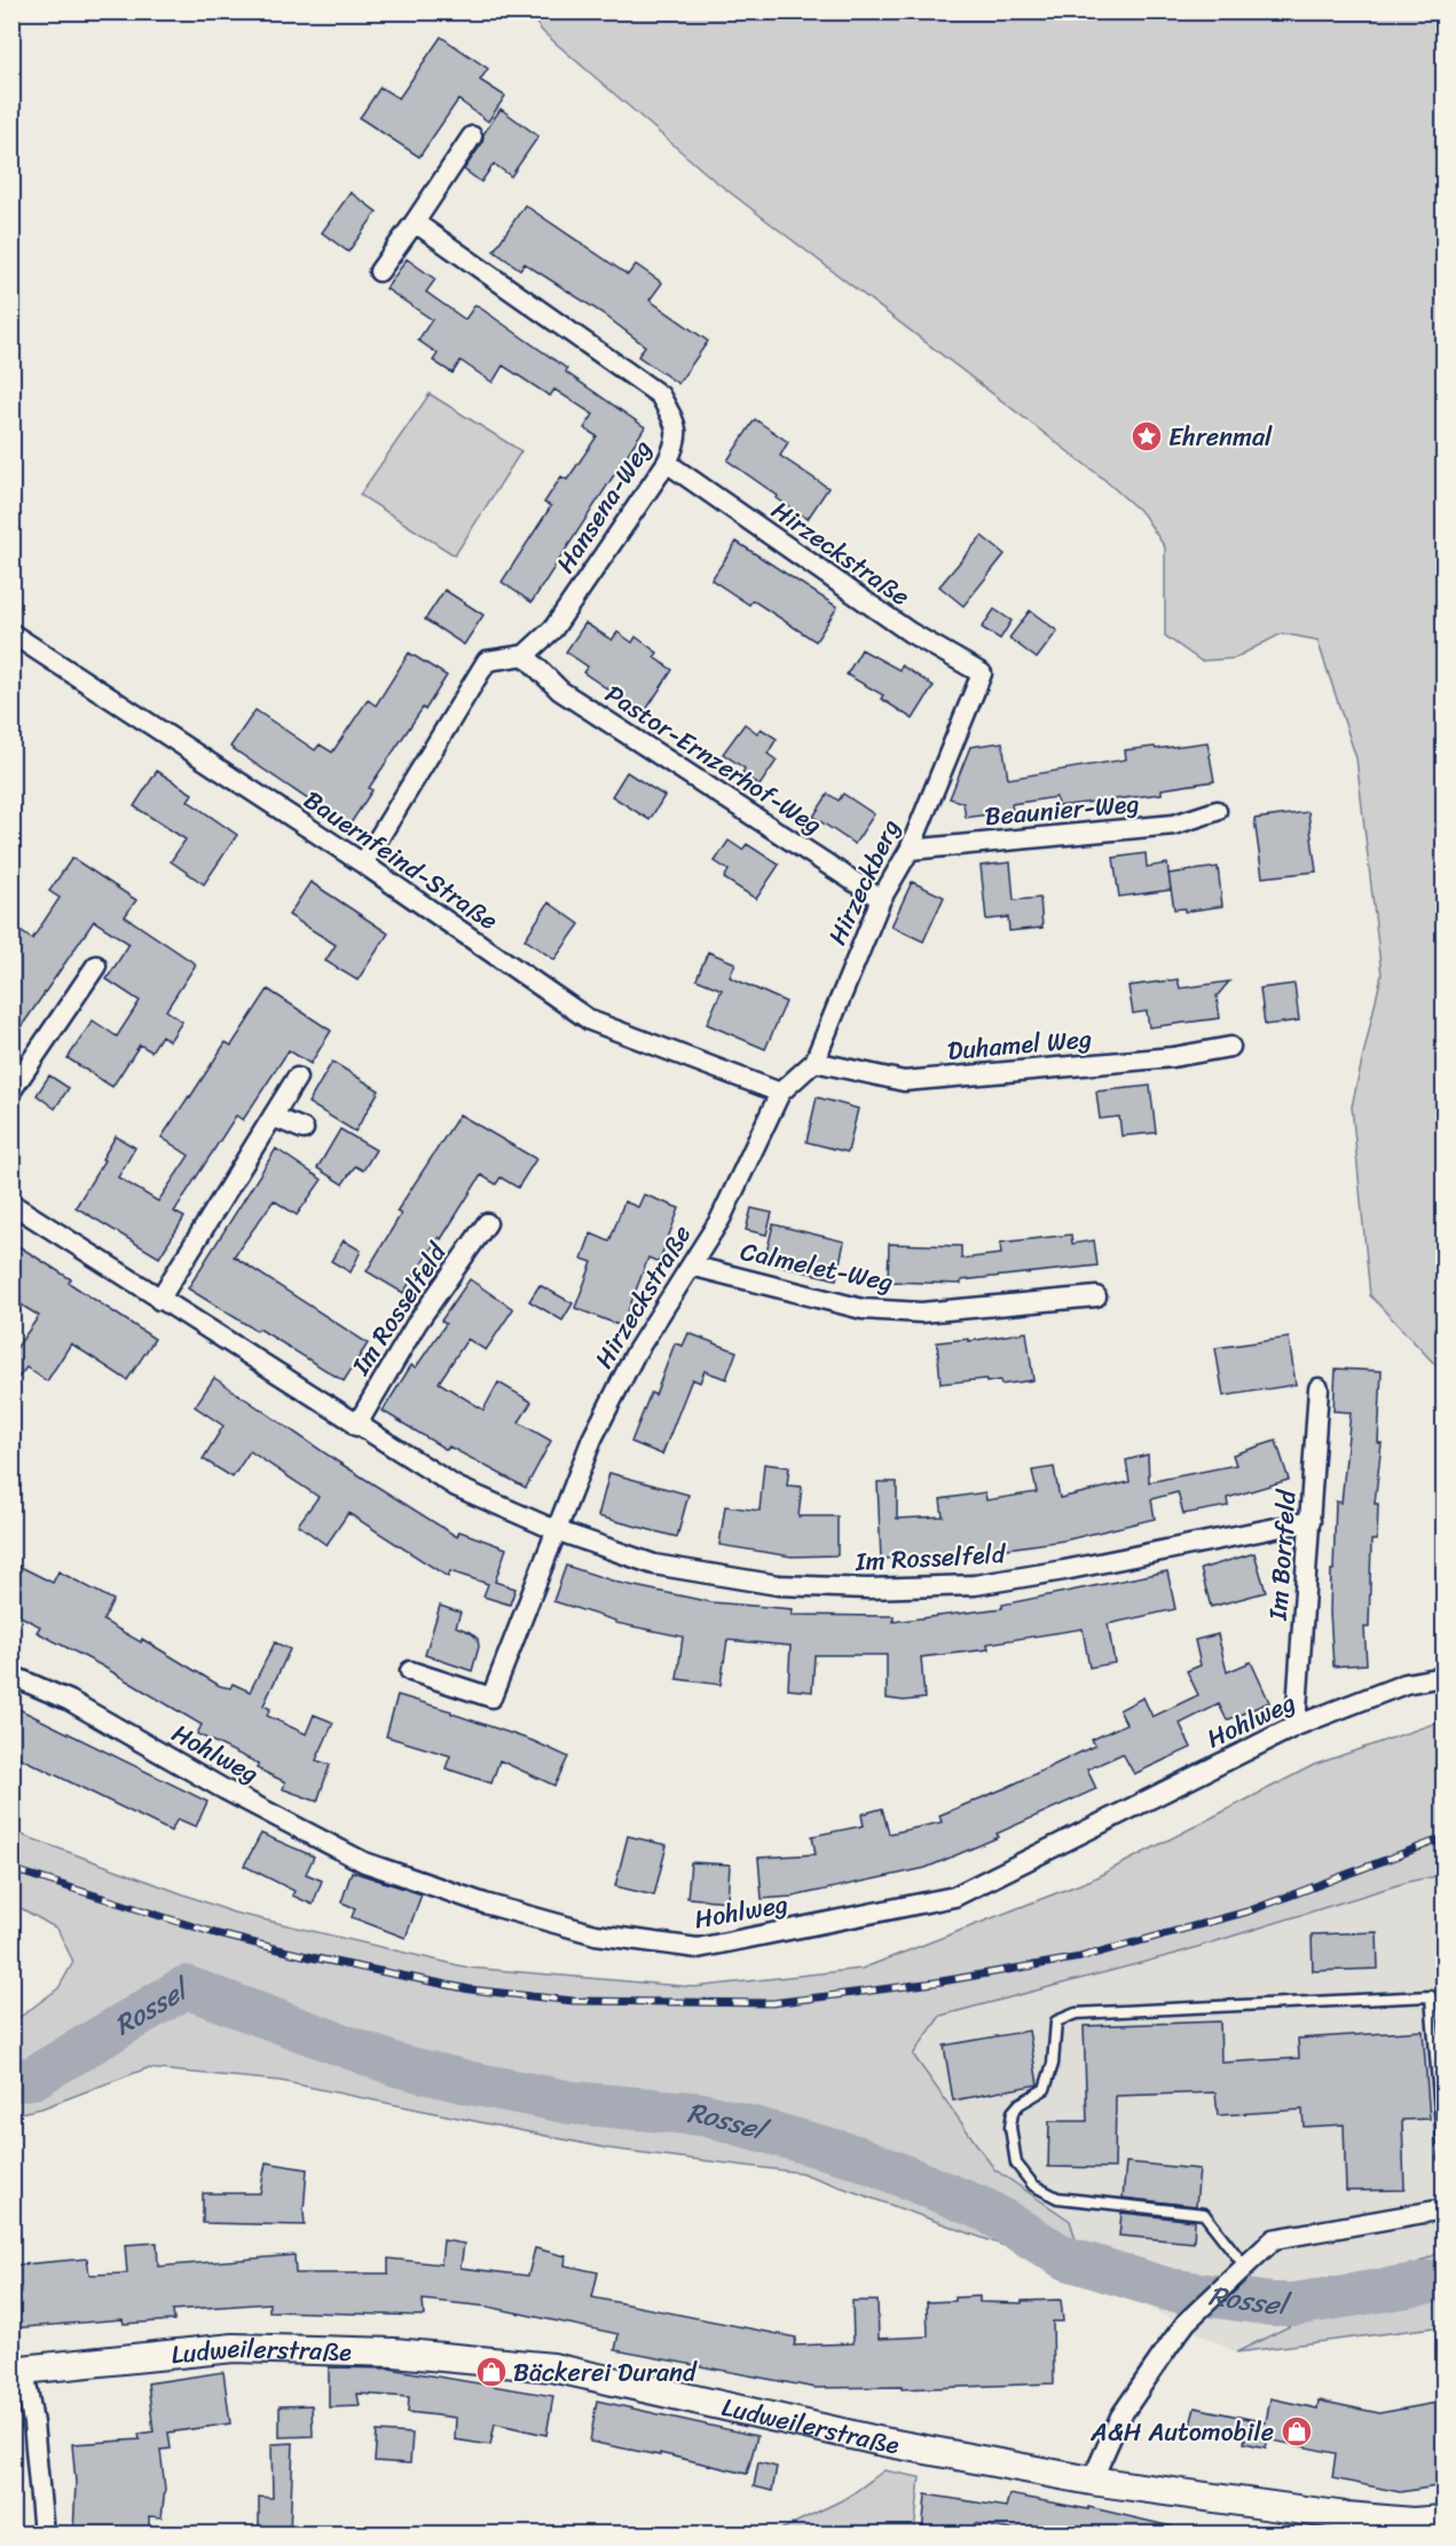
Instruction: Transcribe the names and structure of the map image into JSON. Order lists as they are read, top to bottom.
{
  "streets": {
    "main road": ["Ludweilerstraße"],
    "street": [
      "Hansena-Weg",
      "Hirzeckstraße",
      "Pastor-Ernzerhof-Weg",
      "Beaunier-Weg",
      "Bauernfeind-Straße",
      "Hirzeckberg",
      "Duhamel Weg",
      "Calmelet-Weg",
      "Im Rosselfeld",
      "Im Borrfeld",
      "Hohlweg"
    ]
  },
  "crossings": [
    ["Hansena-Weg", "Hirzeckstraße"],
    ["Hansena-Weg", "Pastor-Ernzerhof-Weg"],
    ["Hirzeckstraße", "Bauernfeind-Straße"],
    ["Hirzeckstraße", "Hirzeckberg"],
    ["Hirzeckstraße", "Calmelet-Weg"],
    ["Hirzeckstraße", "Im Rosselfeld"],
    ["Pastor-Ernzerhof-Weg", "Hirzeckberg"],
    ["Beaunier-Weg", "Hirzeckberg"],
    ["Bauernfeind-Straße", "Hirzeckberg"],
    ["Hirzeckberg", "Duhamel Weg"],
    ["Im Rosselfeld", "Im Borrfeld"],
    ["Im Borrfeld", "Hohlweg"]
  ],
  "water": ["Rossel"],
  "places": {
    "place": ["Ehrenmal"],
    "shop": ["Bäckerei Durand", "A&H Automobile"]
  }
}
